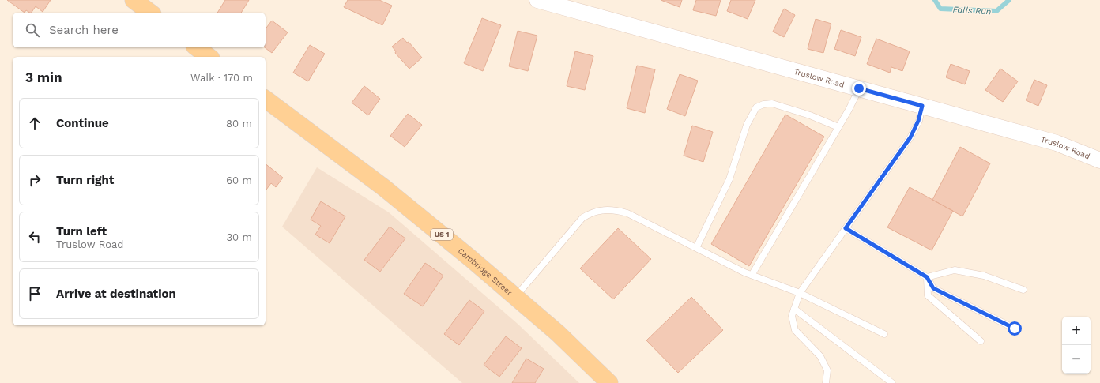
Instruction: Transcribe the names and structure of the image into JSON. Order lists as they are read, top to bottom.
{
  "streets": {
    "main road": ["US 1", "Cambridge Street"],
    "street": ["Truslow Road"]
  },
  "water": ["Falls Run"],
  "page": {
    "search": "Search here",
    "heading": ["3 min", "Walk · 170 m"],
    "list": [
      ["Continue", "80 m"],
      ["Turn right", "60 m"],
      ["Turn left", "Truslow Road", "30 m"],
      "Arrive at destination"
    ],
    "map_buttons": ["+", "−"]
  }
}
